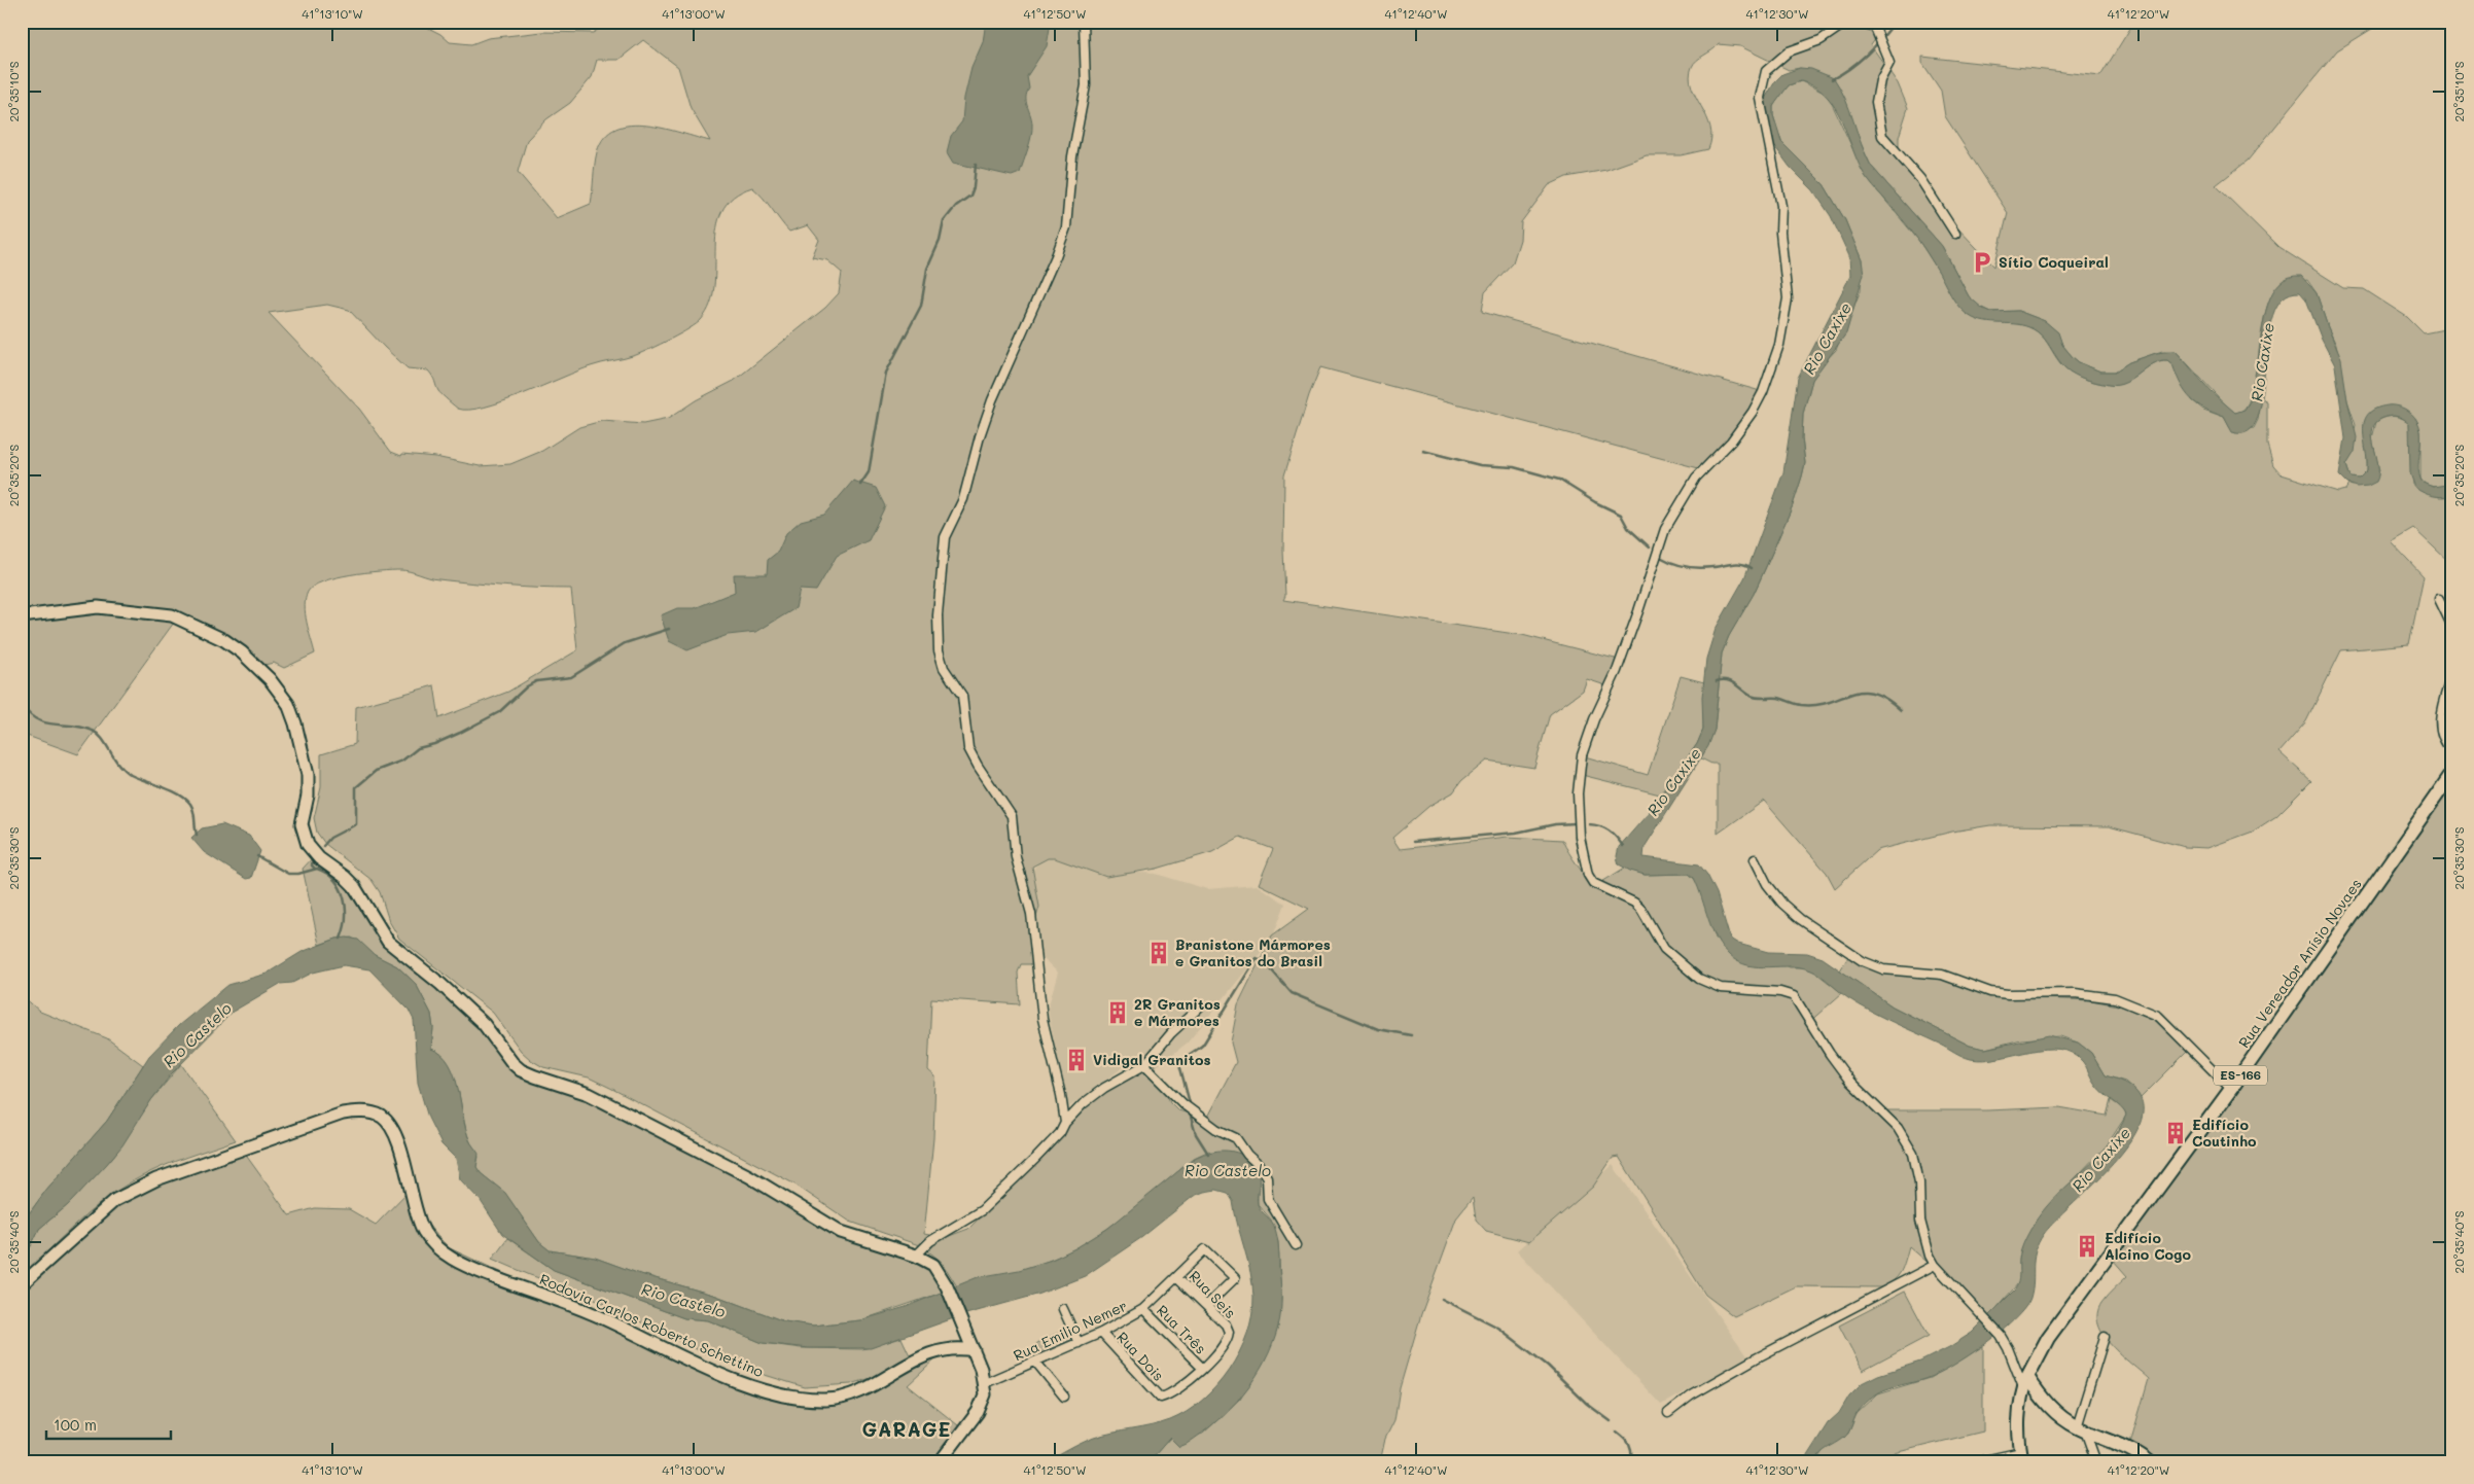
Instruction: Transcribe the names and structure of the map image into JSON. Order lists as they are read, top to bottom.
{
  "streets": {
    "main road": ["Rua Vereador Anísio Novaes", "ES-166", "Rodovia Carlos Roberto Schettino"],
    "street": [
      "Rua Seis",
      "Rua Três",
      "Rua Emilio Nemer",
      "Rua Dois"
    ]
  },
  "crossings": [
    ["Rua Seis", "Rua Três"],
    ["Rua Seis", "Rua Emilio Nemer"],
    ["Rua Seis", "Rua Dois"],
    ["Rua Três", "Rua Emilio Nemer"],
    ["Rua Três", "Rua Dois"],
    ["Rua Emilio Nemer", "Rua Dois"]
  ],
  "districts": ["GARAGE"],
  "water": ["Rio Caxixe", "Rio Castelo"],
  "places": {
    "parking": ["Sítio Coqueiral"],
    "building": [
      "Branistone Mármores e Granitos do Brasil",
      "2R Granitos e Mármores",
      "Vidigal Granitos",
      "Edifício Coutinho",
      "Edifício Alcino Cogo"
    ]
  },
  "scale_bar": "100 m",
  "coordinates": [
    "41°13'10\"W",
    "41°13'00\"W",
    "41°12'50\"W",
    "41°12'40\"W",
    "41°12'30\"W",
    "41°12'20\"W",
    "20°35'10\"S",
    "20°35'20\"S",
    "20°35'30\"S",
    "20°35'40\"S"
  ]
}
